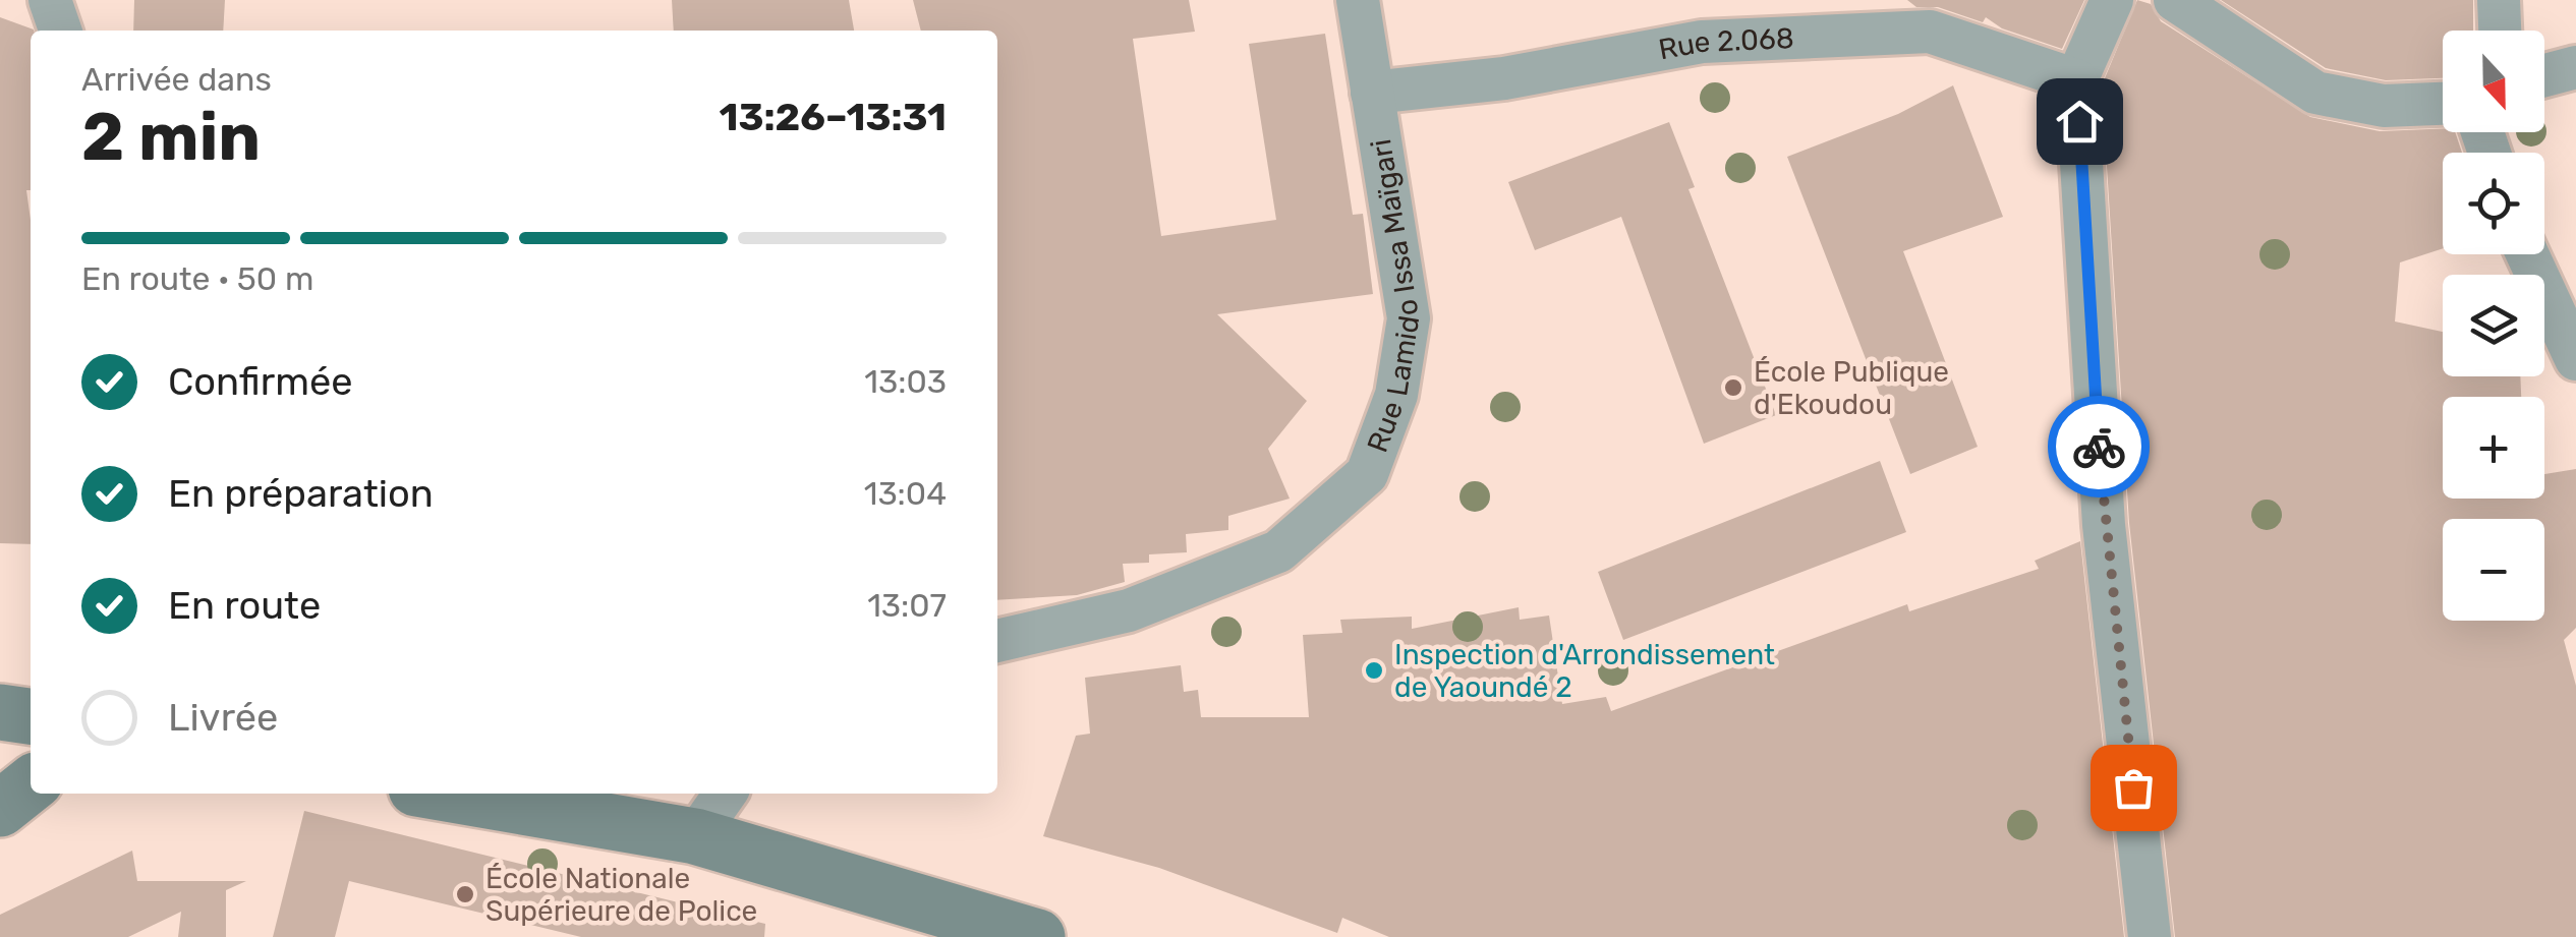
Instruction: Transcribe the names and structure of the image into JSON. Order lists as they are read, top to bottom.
{
  "streets": {
    "street": ["Rue 2.068", "Rue Lamido Issa Maïgari"]
  },
  "crossings": [
    ["Rue 2.068", "Rue Lamido Issa Maïgari"]
  ],
  "places": ["École Publique d'Ekoudou", "Inspection d'Arrondissement de Yaoundé 2", "École Nationale Supérieure de Police"],
  "north": "bottom",
  "page": {
    "map_buttons": ["+", "−"],
    "heading": ["2 min", "Arrivée dans", "13:26–13:31"],
    "bar": "En route · 50 m",
    "list": [
      ["Confirmée", "13:03"],
      ["En préparation", "13:04"],
      ["En route", "13:07"],
      "Livrée"
    ]
  }
}
